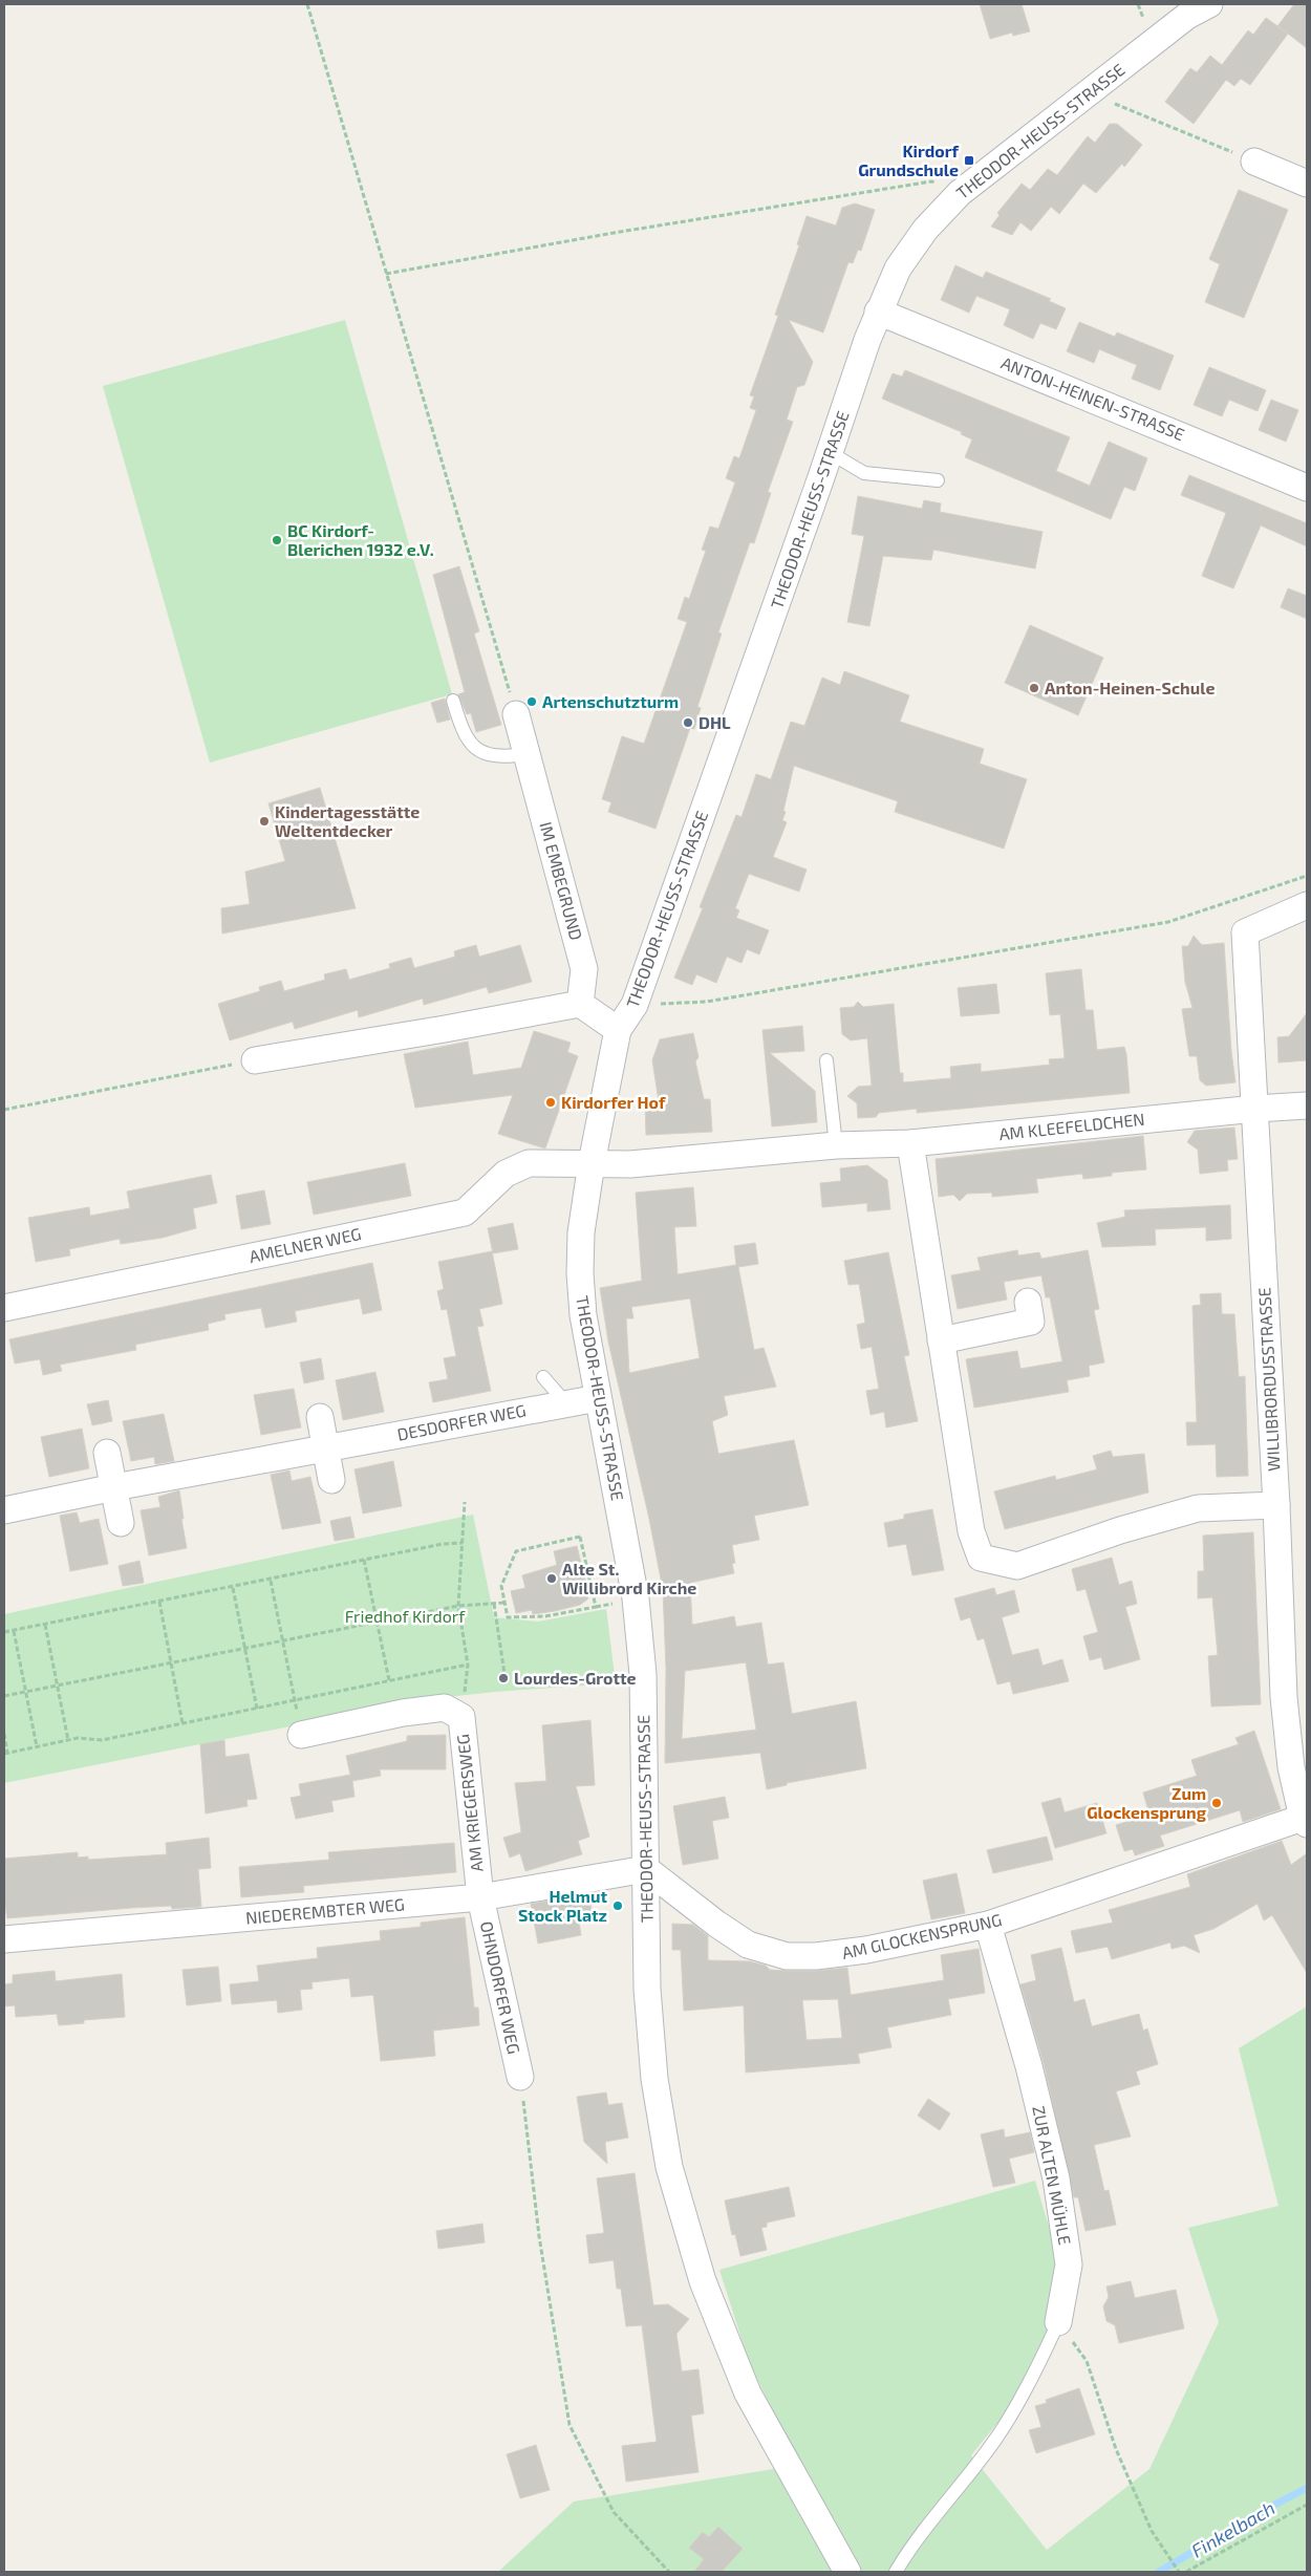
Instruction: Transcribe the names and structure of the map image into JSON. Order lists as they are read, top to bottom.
{
  "streets": {
    "street": [
      "THEODOR-HEUSS-STRASSE",
      "ANTON-HEINEN-STRASSE",
      "IM EMBEGRUND",
      "AM KLEEFELDCHEN",
      "AMELNER WEG",
      "WILLIBRORDUSSTRASSE",
      "DESDORFER WEG",
      "AM KRIEGERSWEG",
      "NIEDEREMBTER WEG",
      "AM GLOCKENSPRUNG",
      "OHNDORFER WEG",
      "ZUR ALTEN MÜHLE"
    ]
  },
  "crossings": [
    ["THEODOR-HEUSS-STRASSE", "ANTON-HEINEN-STRASSE"],
    ["THEODOR-HEUSS-STRASSE", "AM KLEEFELDCHEN"],
    ["THEODOR-HEUSS-STRASSE", "AMELNER WEG"],
    ["THEODOR-HEUSS-STRASSE", "DESDORFER WEG"],
    ["THEODOR-HEUSS-STRASSE", "NIEDEREMBTER WEG"],
    ["THEODOR-HEUSS-STRASSE", "AM GLOCKENSPRUNG"],
    ["AM KLEEFELDCHEN", "AMELNER WEG"],
    ["AM KLEEFELDCHEN", "WILLIBRORDUSSTRASSE"],
    ["WILLIBRORDUSSTRASSE", "AM GLOCKENSPRUNG"],
    ["AM KRIEGERSWEG", "NIEDEREMBTER WEG"],
    ["AM KRIEGERSWEG", "OHNDORFER WEG"],
    ["NIEDEREMBTER WEG", "AM GLOCKENSPRUNG"],
    ["NIEDEREMBTER WEG", "OHNDORFER WEG"],
    ["AM GLOCKENSPRUNG", "ZUR ALTEN MÜHLE"]
  ],
  "water": ["Finkelbach"],
  "parks": ["Friedhof Kirdorf"],
  "places": {
    "transit": ["Kirdorf Grundschule"],
    "other": [
      "BC Kirdorf- Blerichen 1932 e.V.",
      "Anton-Heinen-Schule",
      "Artenschutzturm",
      "DHL",
      "Kindertagesstätte Weltentdecker",
      "Kirdorfer Hof",
      "Alte St. Willibrord Kirche",
      "Lourdes-Grotte",
      "Zum Glockensprung",
      "Helmut Stock Platz"
    ]
  }
}
